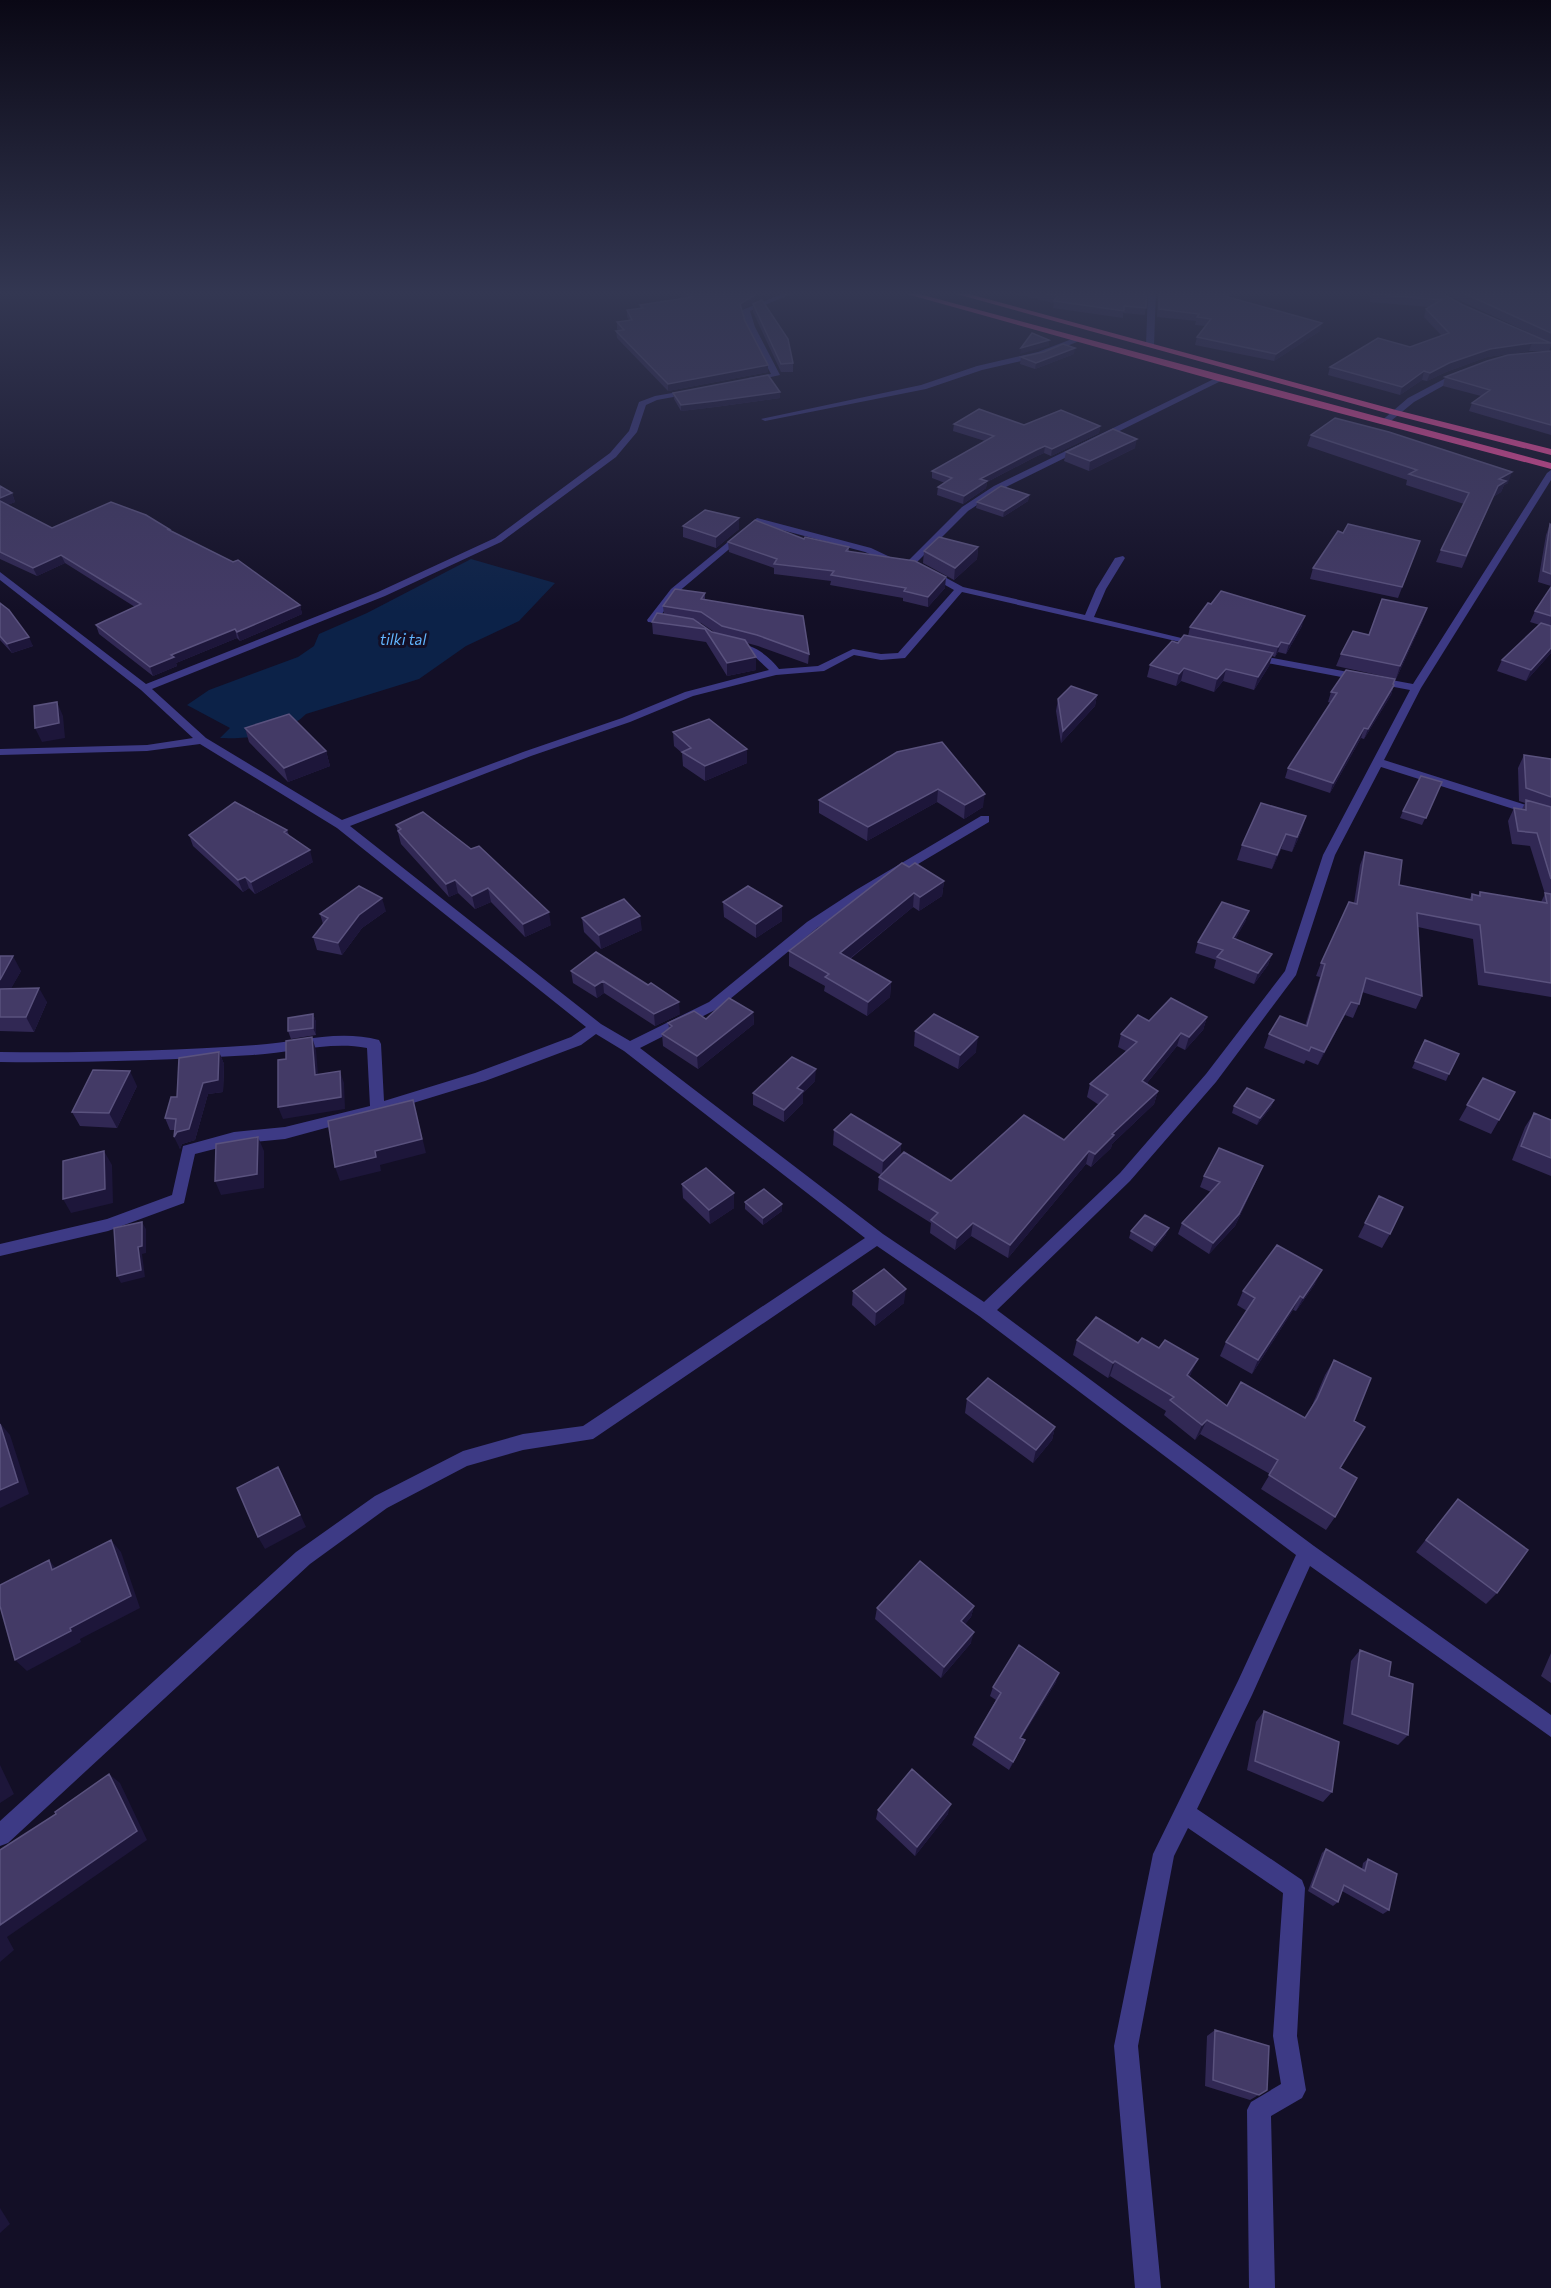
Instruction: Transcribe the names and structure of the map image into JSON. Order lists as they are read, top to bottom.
{
  "water": ["tilki tal"]
}
